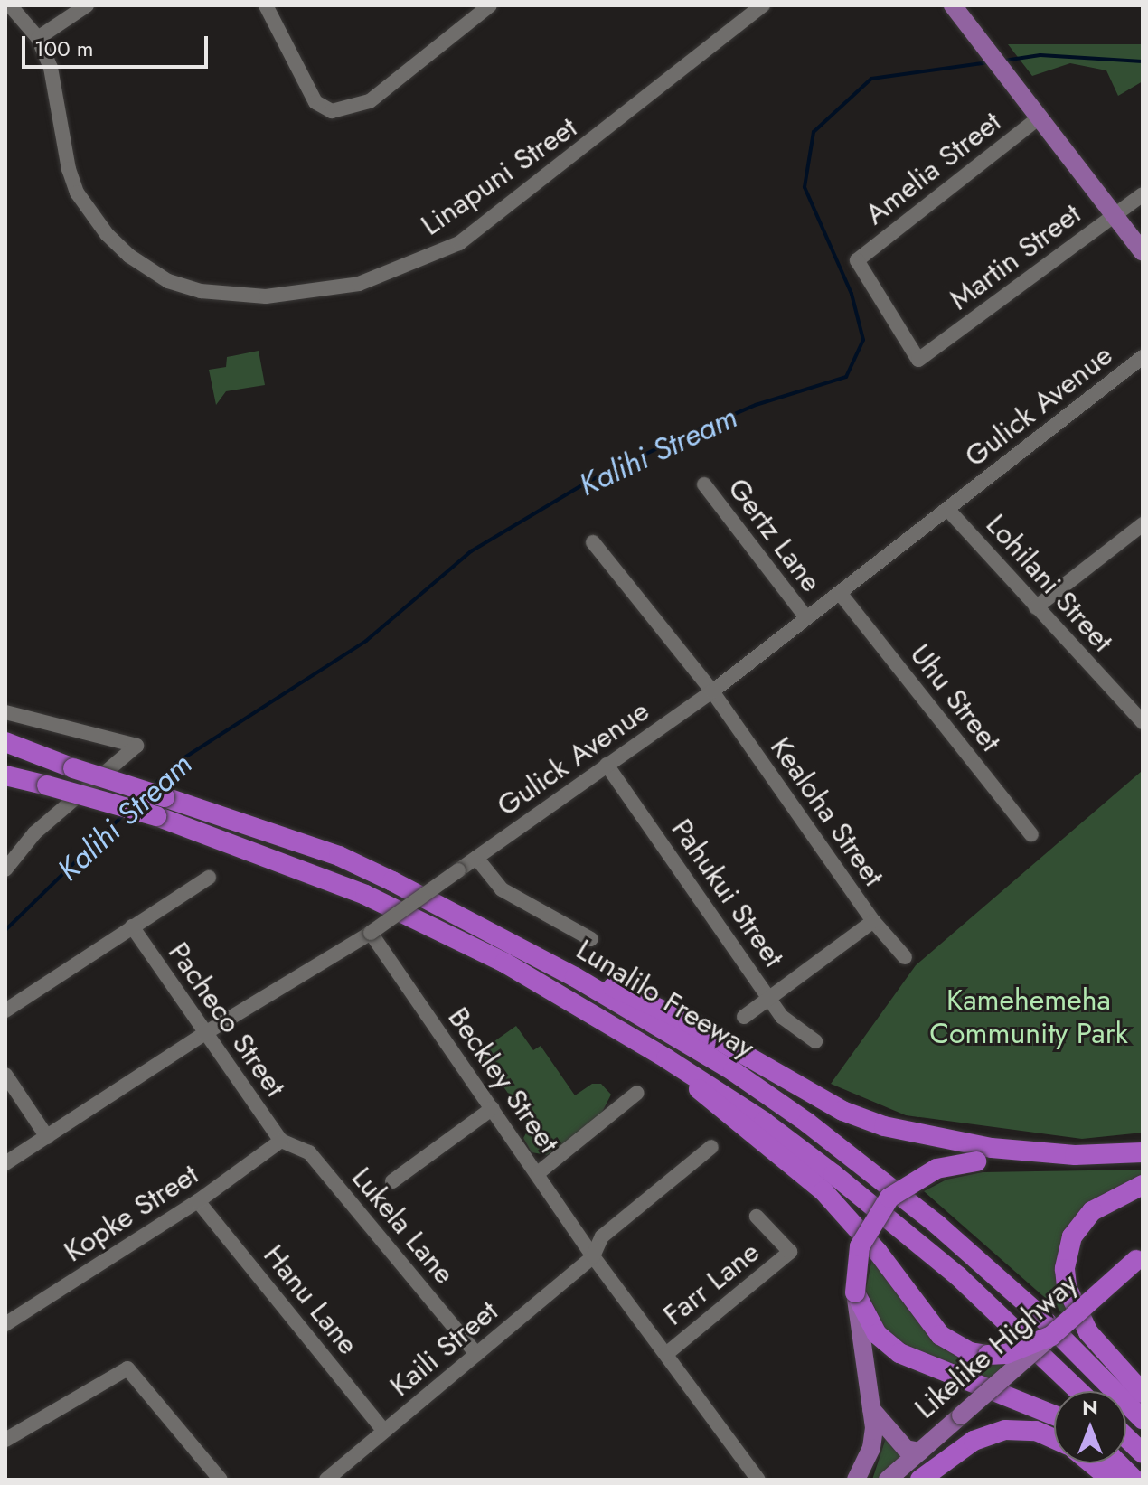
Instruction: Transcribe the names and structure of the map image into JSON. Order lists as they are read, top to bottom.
{
  "streets": {
    "highway": ["Lunalilo Freeway", "Likelike Highway"],
    "street": [
      "Amelia Street",
      "Linapuni Street",
      "Martin Street",
      "Gulick Avenue",
      "Gertz Lane",
      "Lohilani Street",
      "Uhu Street",
      "Kealoha Street",
      "Pahukui Street",
      "Pacheco Street",
      "Beckley Street",
      "Kopke Street",
      "Lukela Lane",
      "Farr Lane",
      "Hanu Lane",
      "Kaili Street"
    ]
  },
  "crossings": [
    ["Amelia Street", "Martin Street"],
    ["Gulick Avenue", "Gertz Lane"],
    ["Gulick Avenue", "Lohilani Street"],
    ["Gulick Avenue", "Uhu Street"],
    ["Gulick Avenue", "Kealoha Street"],
    ["Gulick Avenue", "Pahukui Street"],
    ["Gulick Avenue", "Pacheco Street"],
    ["Gulick Avenue", "Beckley Street"],
    ["Pacheco Street", "Kopke Street"],
    ["Pacheco Street", "Lukela Lane"],
    ["Beckley Street", "Farr Lane"],
    ["Beckley Street", "Kaili Street"],
    ["Kopke Street", "Lukela Lane"],
    ["Kopke Street", "Hanu Lane"],
    ["Lukela Lane", "Kaili Street"],
    ["Hanu Lane", "Kaili Street"]
  ],
  "water": ["Kalihi Stream"],
  "parks": ["Kamehemeha Community Park"],
  "scale_bar": "100 m",
  "north": "top"
}
